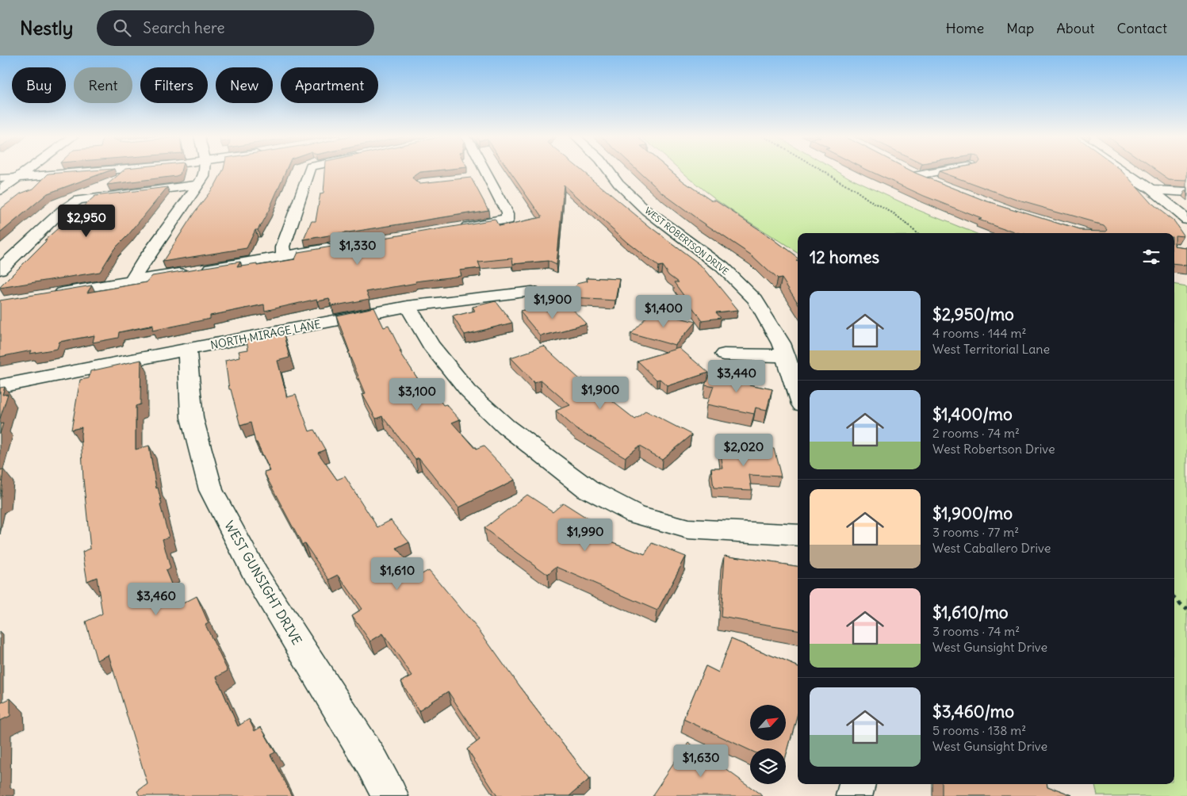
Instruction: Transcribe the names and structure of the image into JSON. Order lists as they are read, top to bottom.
{
  "streets": {
    "street": ["WEST ROBERTSON DRIVE", "NORTH MIRAGE LANE", "WEST GUNSIGHT DRIVE"]
  },
  "crossings": [
    ["NORTH MIRAGE LANE", "WEST GUNSIGHT DRIVE"]
  ],
  "north": "top right",
  "page": {
    "header": "Nestly",
    "search": "Search here",
    "nav": [
      "Home",
      "Map",
      "About",
      "Contact"
    ],
    "chip": [
      "Buy",
      "Rent",
      "Filters",
      "New",
      "Apartment"
    ],
    "price": [
      "$2,950",
      "$1,330",
      "$1,900",
      "$1,400",
      "$3,440",
      "$1,900",
      "$3,100",
      "$2,020",
      "$1,990",
      "$1,610",
      "$3,460",
      "$1,630"
    ],
    "heading": "12 homes",
    "list": [
      {
        "name": "$2,950/mo",
        "note": "4 rooms · 144 m² · West Territorial Lane"
      },
      {
        "name": "$1,400/mo",
        "note": "2 rooms · 74 m² · West Robertson Drive"
      },
      {
        "name": "$1,900/mo",
        "note": "3 rooms · 77 m² · West Caballero Drive"
      },
      {
        "name": "$1,610/mo",
        "note": "3 rooms · 74 m² · West Gunsight Drive"
      },
      {
        "name": "$3,460/mo",
        "note": "5 rooms · 138 m² · West Gunsight Drive"
      }
    ]
  }
}
